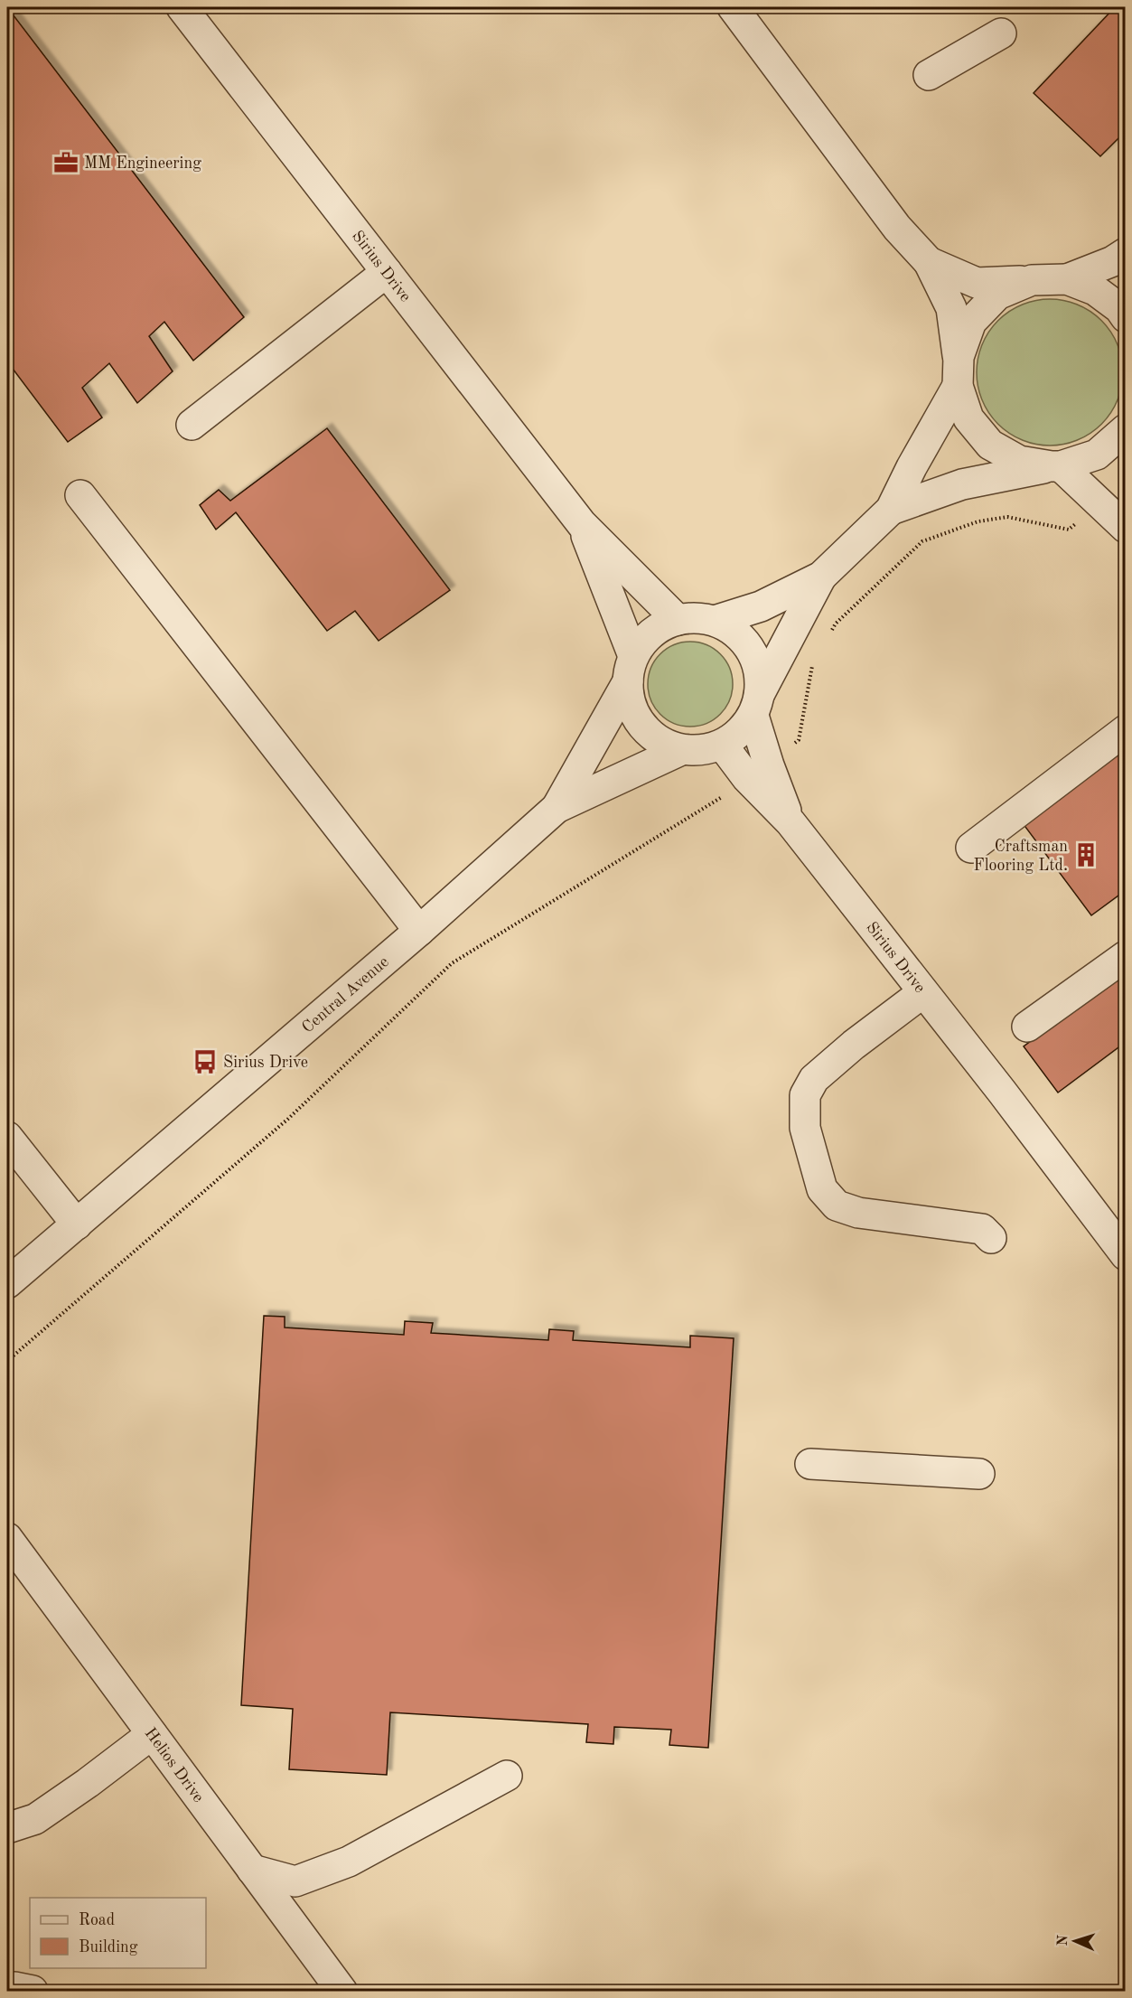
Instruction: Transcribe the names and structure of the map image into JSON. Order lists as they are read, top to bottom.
{
  "streets": {
    "street": ["Sirius Drive", "Central Avenue", "Helios Drive"]
  },
  "crossings": [
    ["Sirius Drive", "Central Avenue"]
  ],
  "places": {
    "office": ["MM Engineering"],
    "building": ["Craftsman Flooring Ltd."],
    "bus stop": ["Sirius Drive"]
  },
  "legend": ["Road", "Building"],
  "north": "left"
}
